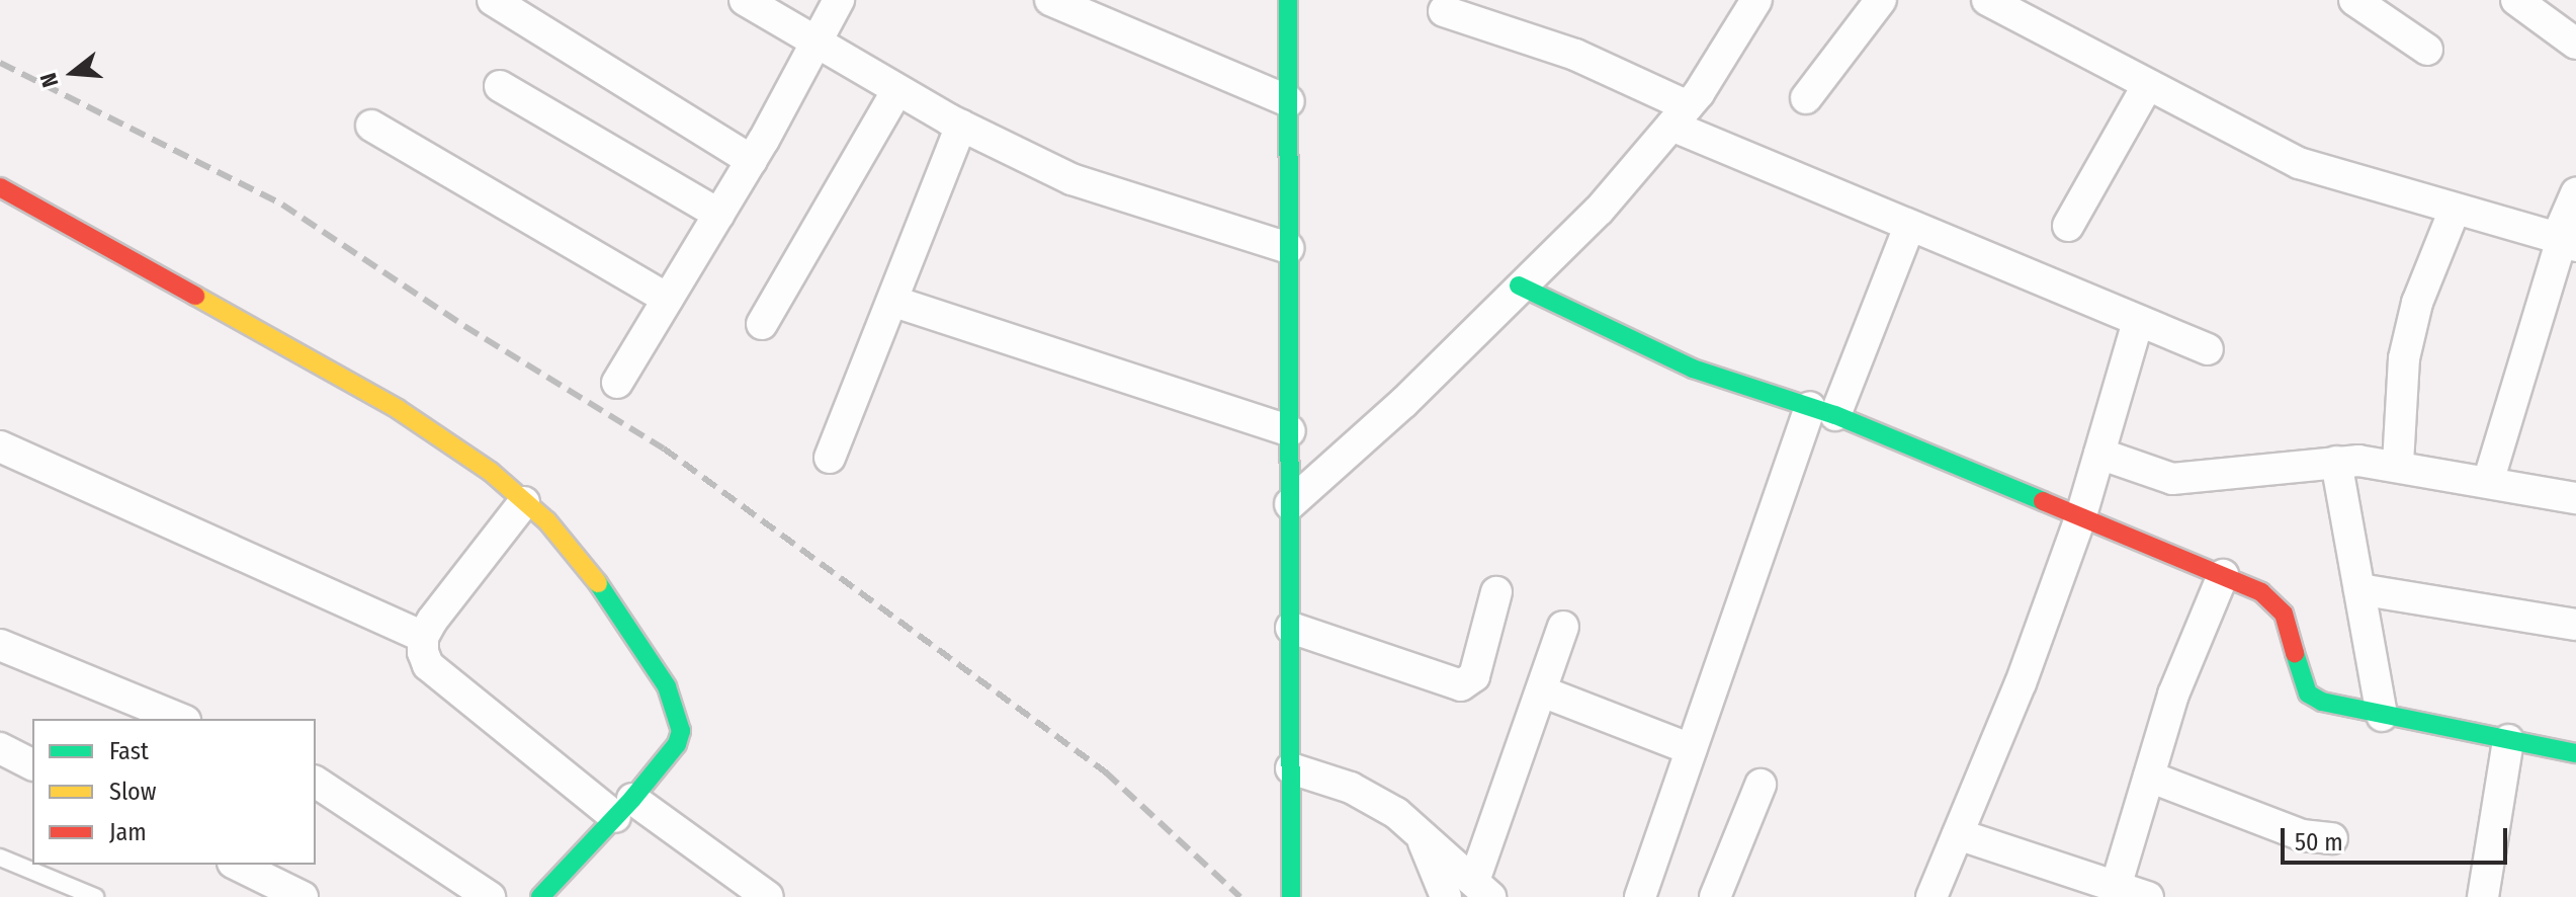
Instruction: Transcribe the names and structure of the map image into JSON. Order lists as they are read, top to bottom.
{
  "legend": ["Fast", "Slow", "Jam"],
  "scale_bar": "50 m",
  "north": "left"
}
